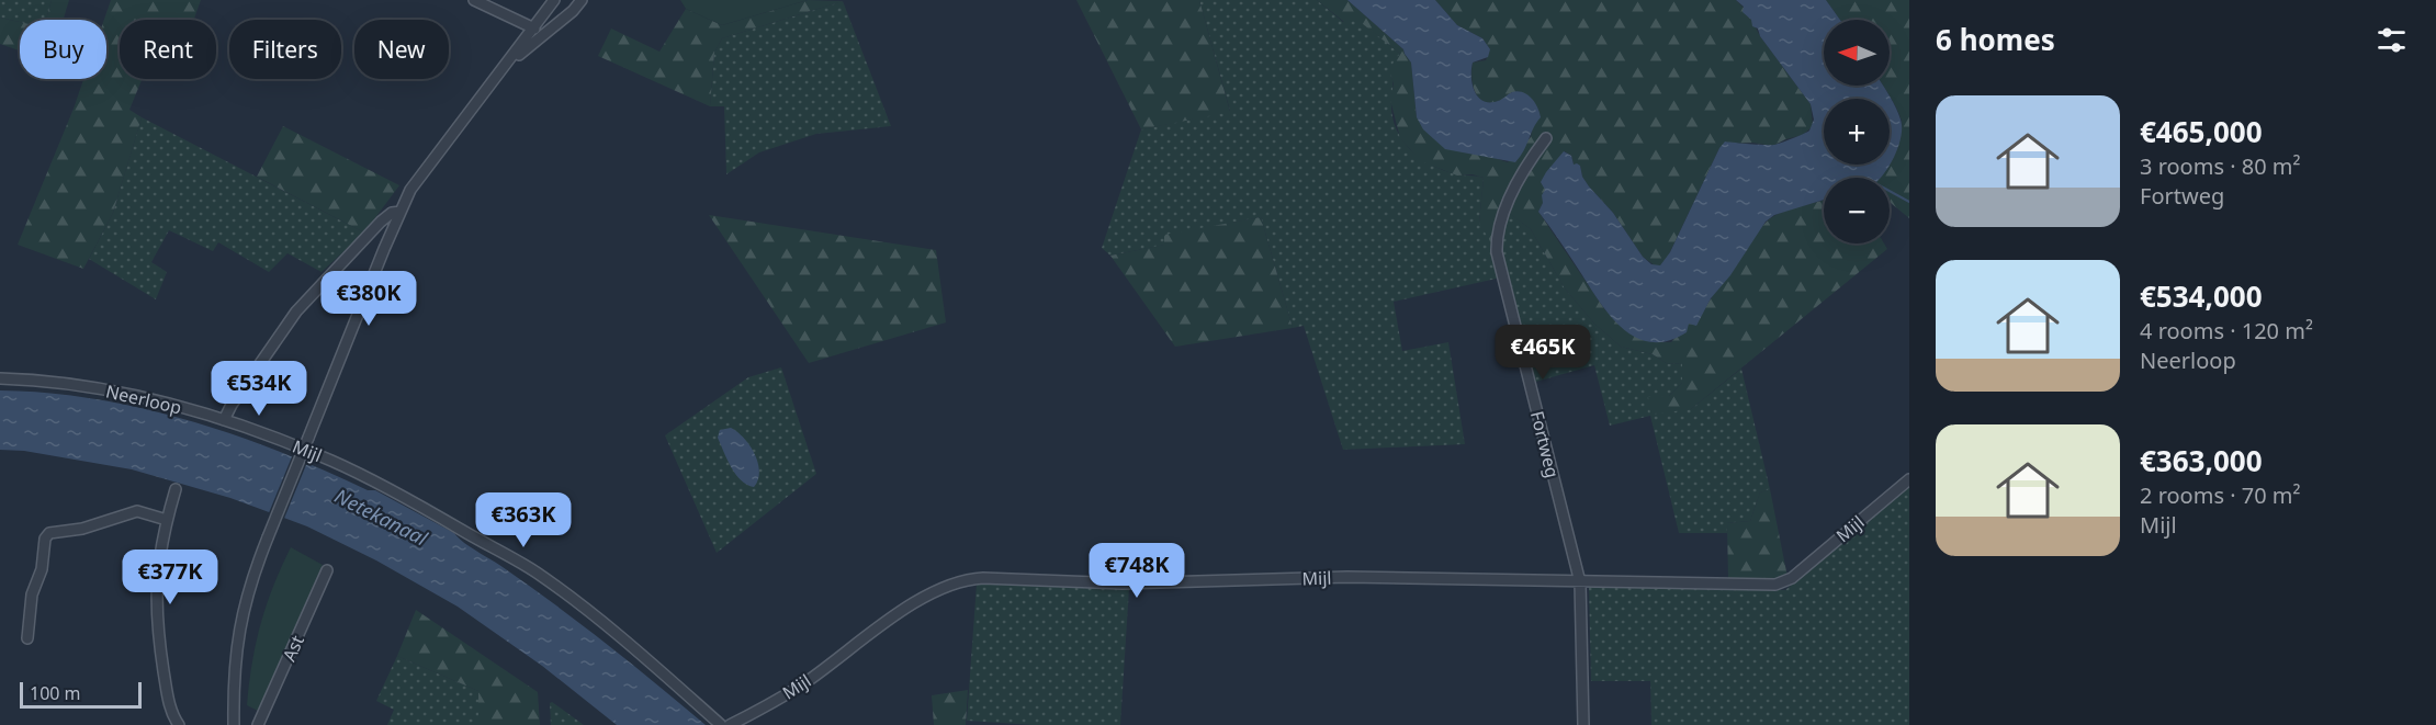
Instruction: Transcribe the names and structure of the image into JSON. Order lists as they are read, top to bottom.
{
  "streets": {
    "street": [
      "Neerloop",
      "Fortweg",
      "Mijl",
      "Ast"
    ]
  },
  "crossings": [
    ["Neerloop", "Mijl"],
    ["Fortweg", "Mijl"]
  ],
  "water": ["Netekanaal"],
  "scale_bar": "100 m",
  "north": "left",
  "page": {
    "heading": "6 homes",
    "map_buttons": ["+", "−"],
    "chip": [
      "Buy",
      "Rent",
      "Filters",
      "New"
    ],
    "list": [
      {
        "name": "€465,000",
        "note": "3 rooms · 80 m² · Fortweg"
      },
      {
        "name": "€534,000",
        "note": "4 rooms · 120 m² · Neerloop"
      },
      {
        "name": "€363,000",
        "note": "2 rooms · 70 m² · Mijl"
      }
    ],
    "price": [
      "€380K",
      "€465K",
      "€534K",
      "€363K",
      "€748K",
      "€377K"
    ],
    "scale": "100 m"
  }
}
